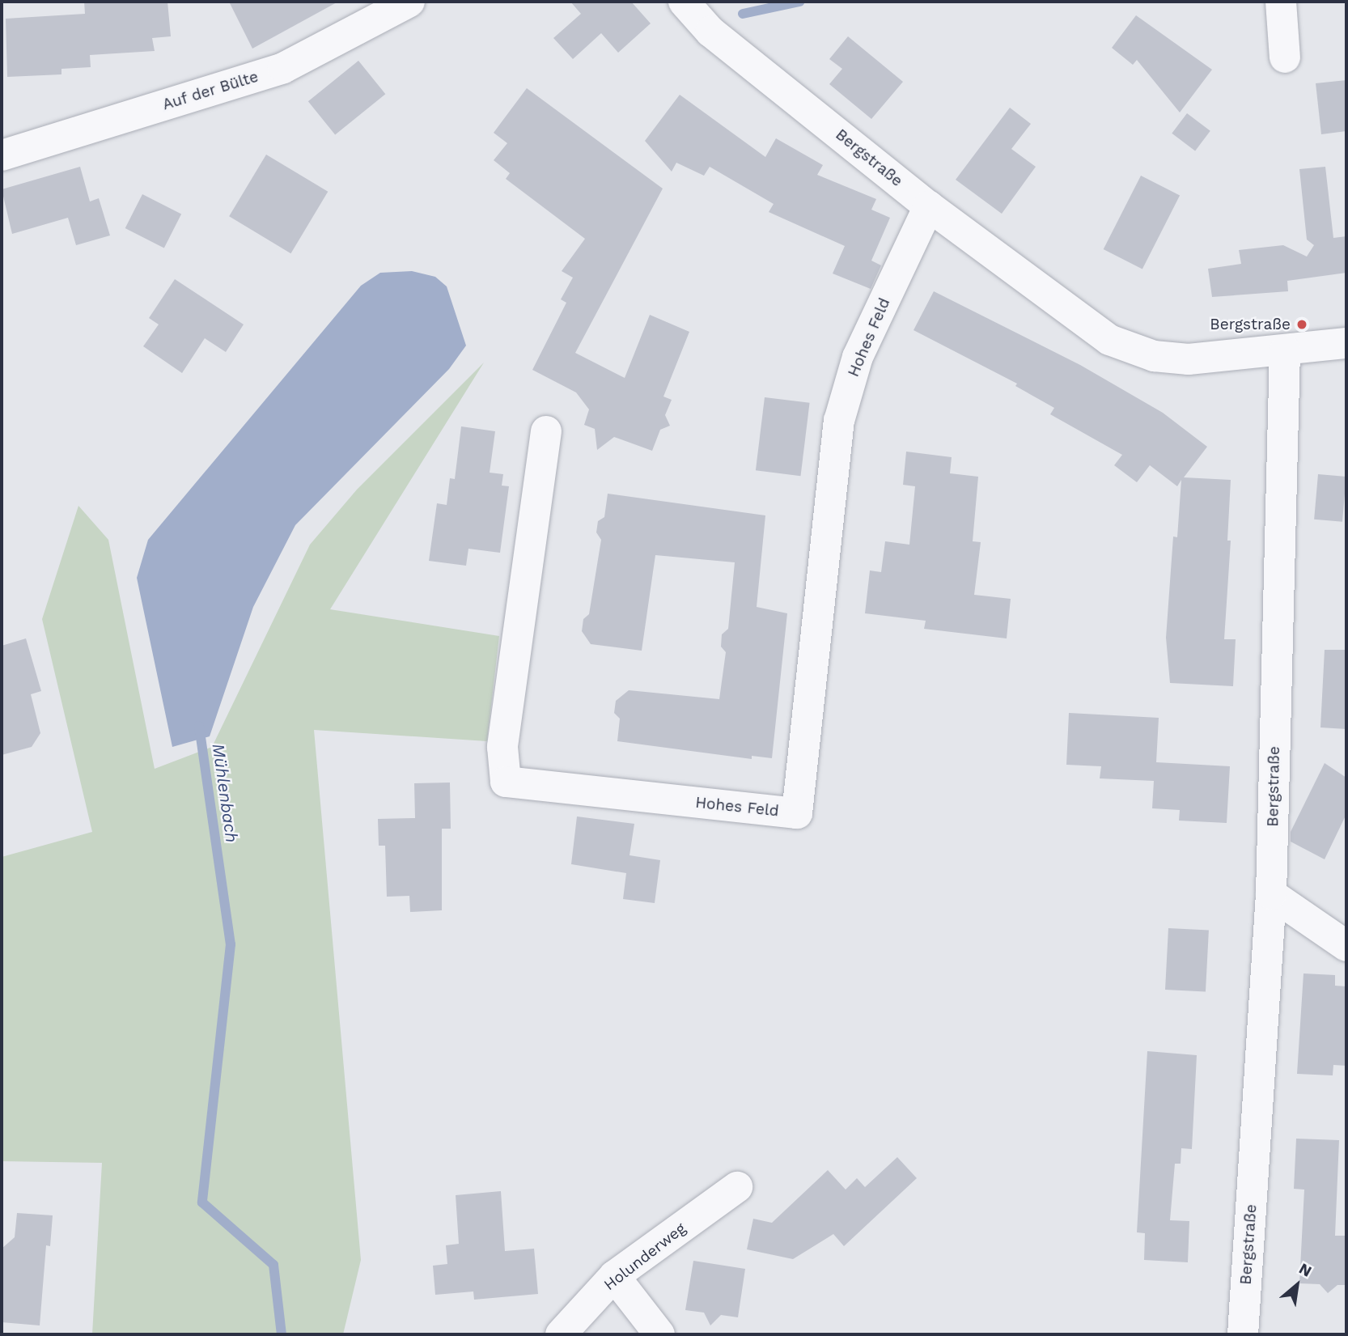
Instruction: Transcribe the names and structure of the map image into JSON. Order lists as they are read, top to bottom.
{
  "streets": {
    "street": [
      "Auf der Bülte",
      "Bergstraße",
      "Hohes Feld",
      "Holunderweg"
    ]
  },
  "crossings": [
    ["Bergstraße", "Hohes Feld"]
  ],
  "water": ["Mühlenbach"],
  "places": ["Bergstraße"],
  "north": "top right"
}
